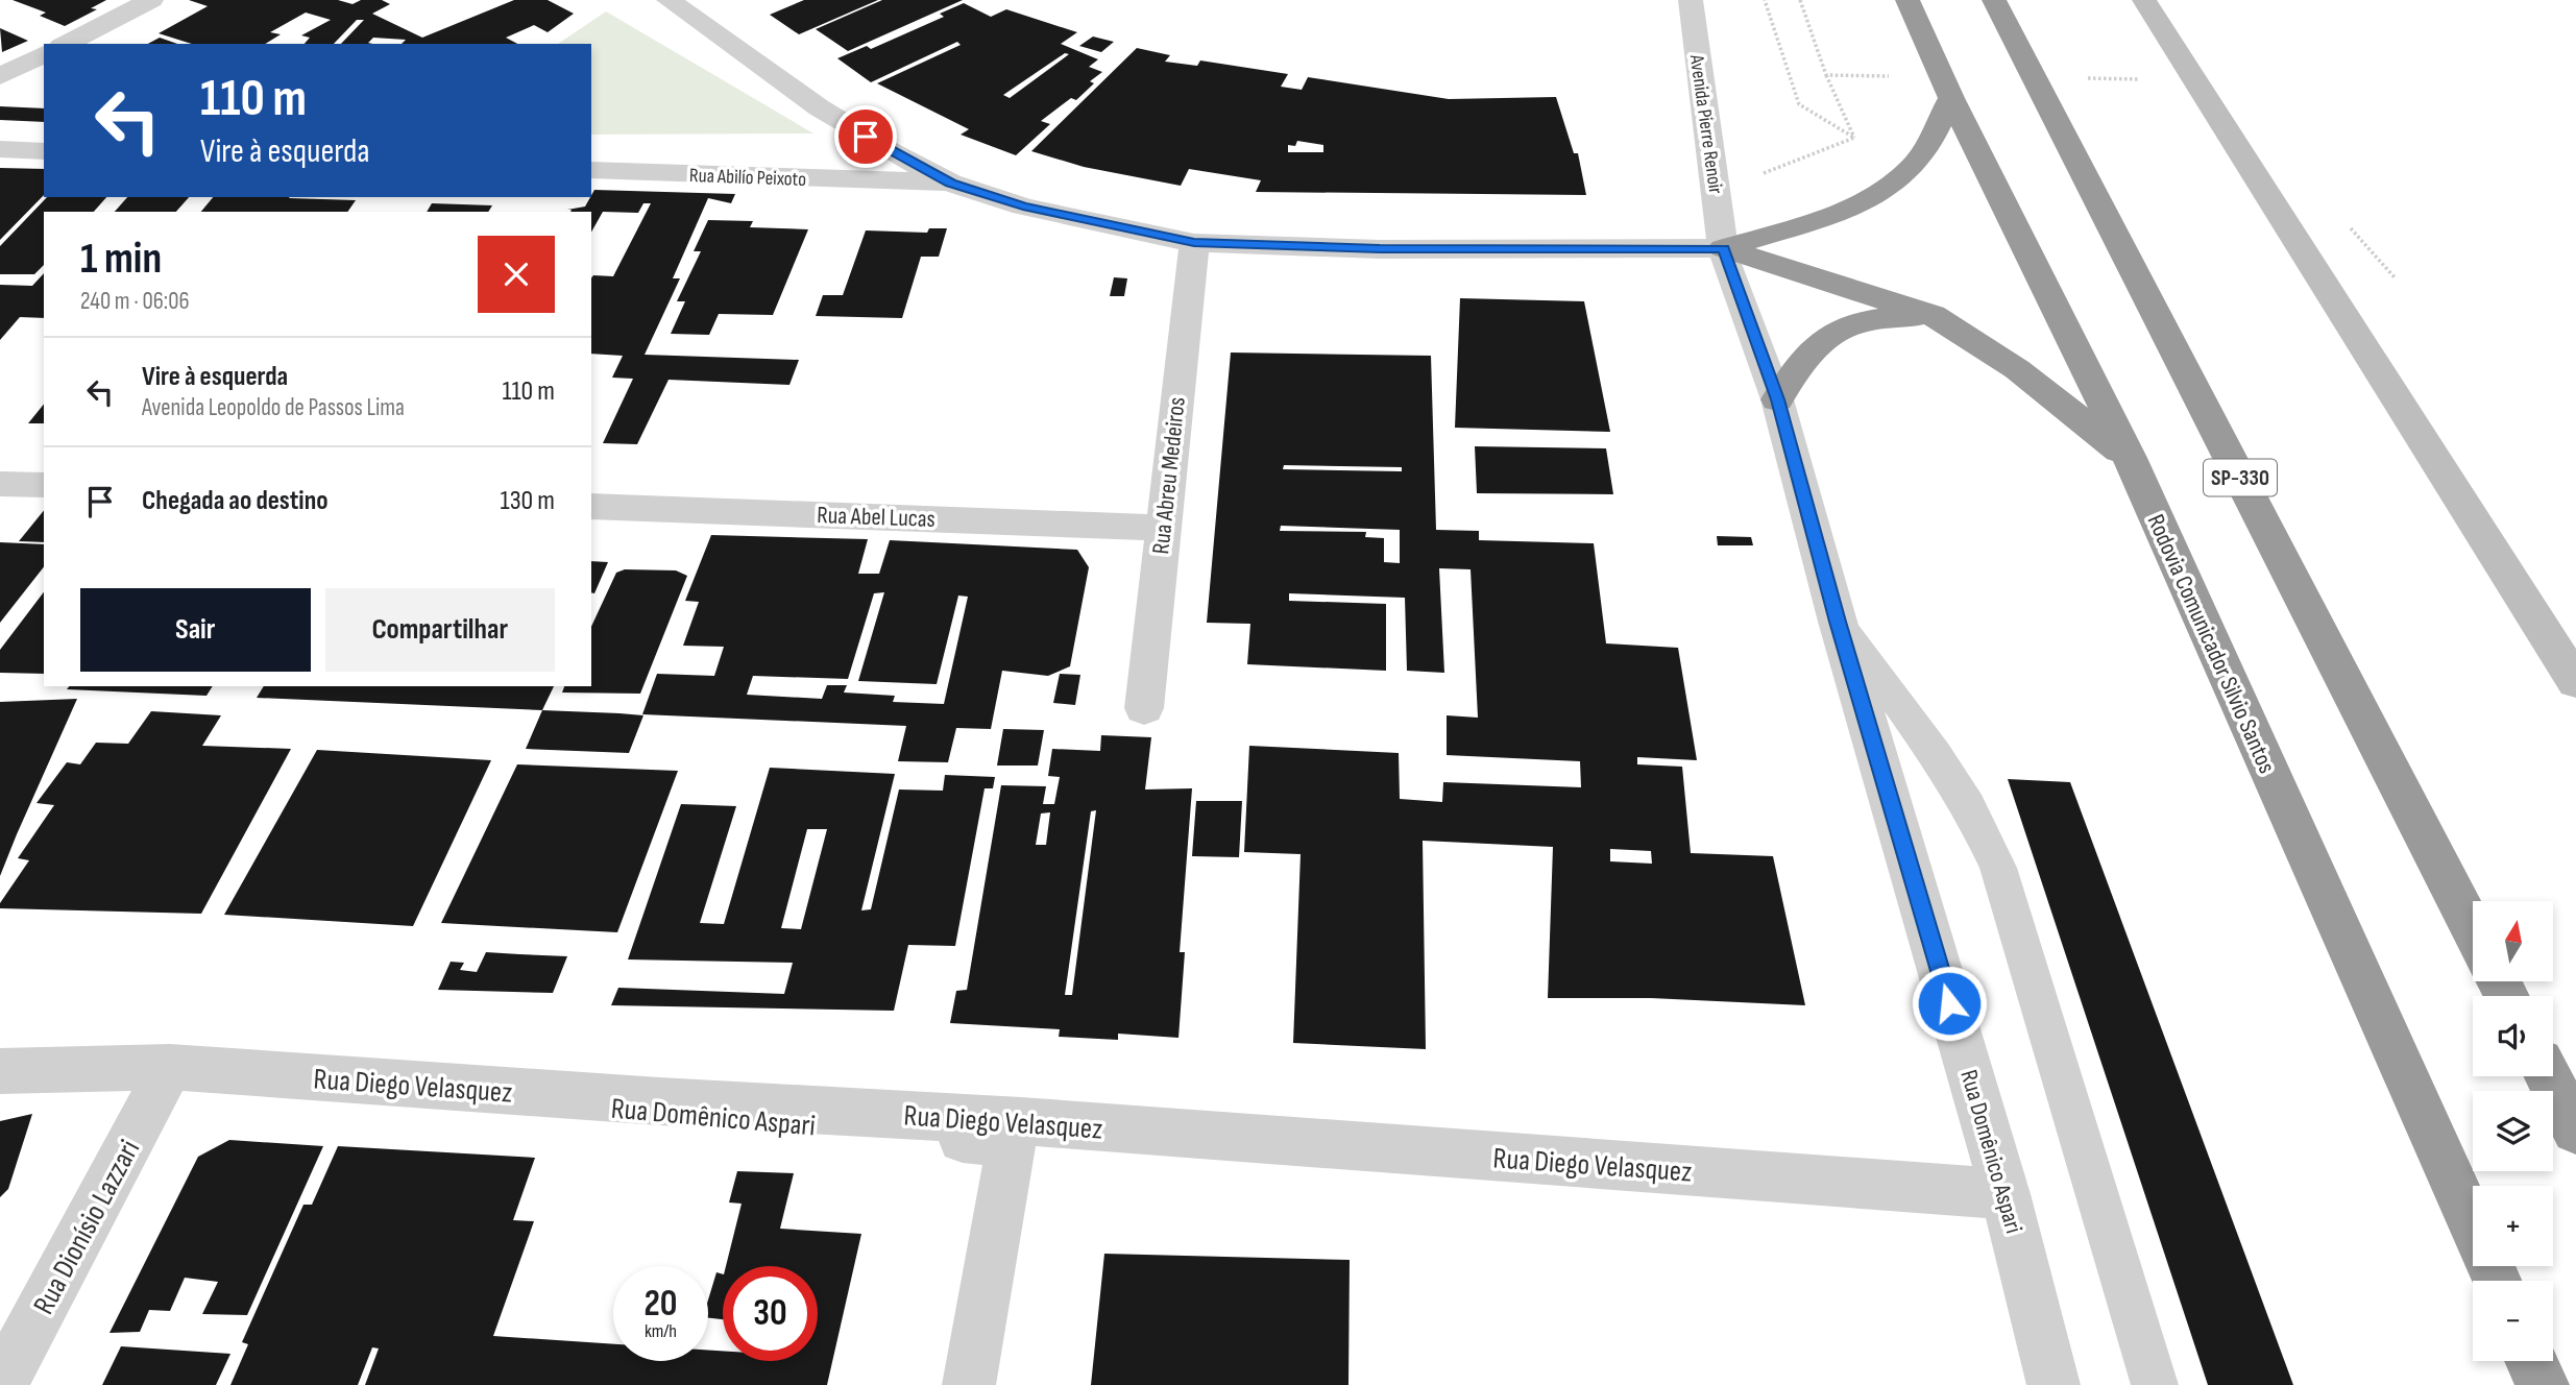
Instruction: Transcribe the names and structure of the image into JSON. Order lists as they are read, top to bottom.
{
  "streets": {
    "highway": ["SP-330", "Rodovia Comunicador Silvio Santos"],
    "street": [
      "Avenida Pierre Renoir",
      "Rua Abilío Peixoto",
      "Rua Abreu Medeiros",
      "Rua Abel Lucas",
      "Rua Diego Velasquez",
      "Rua Domênico Aspari",
      "Rua Dionísio Lazzari"
    ]
  },
  "crossings": [
    ["Avenida Pierre Renoir", "Rua Domênico Aspari"],
    ["Rua Abreu Medeiros", "Rua Abel Lucas"],
    ["Rua Diego Velasquez", "Rua Domênico Aspari"],
    ["Rua Diego Velasquez", "Rua Dionísio Lazzari"],
    ["Rua Domênico Aspari", "Rua Dionísio Lazzari"]
  ],
  "north": "top",
  "page": {
    "turn": ["110 m", "Vire à esquerda"],
    "heading": ["1 min", "240 m · 06:06"],
    "list": [
      {
        "name": "Vire à esquerda",
        "note": "Avenida Leopoldo de Passos Lima",
        "value": "110 m"
      },
      {
        "name": "Chegada ao destino",
        "value": "130 m"
      }
    ],
    "buttons": ["Sair", "Compartilhar"],
    "map_buttons": ["+", "−"],
    "speed": "20 km/h",
    "limit": "30"
  }
}
